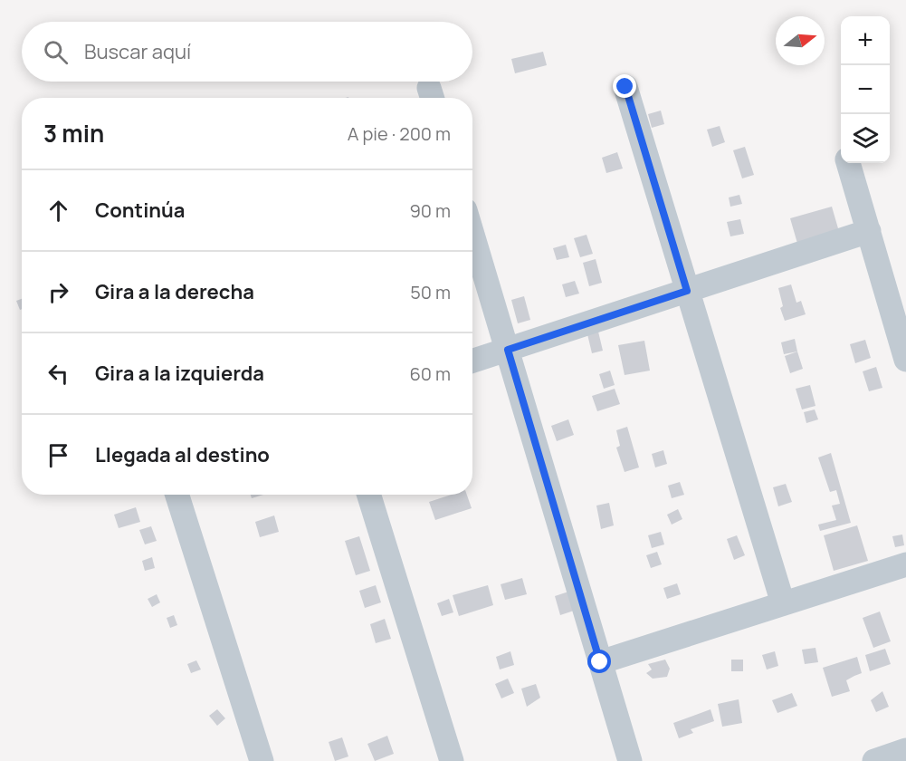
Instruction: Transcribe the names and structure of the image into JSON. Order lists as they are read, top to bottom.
{
  "north": "right",
  "page": {
    "map_buttons": ["+", "−"],
    "search": "Buscar aquí",
    "heading": ["3 min", "A pie · 200 m"],
    "list": [
      ["Continúa", "90 m"],
      ["Gira a la derecha", "50 m"],
      ["Gira a la izquierda", "60 m"],
      "Llegada al destino"
    ]
  }
}
